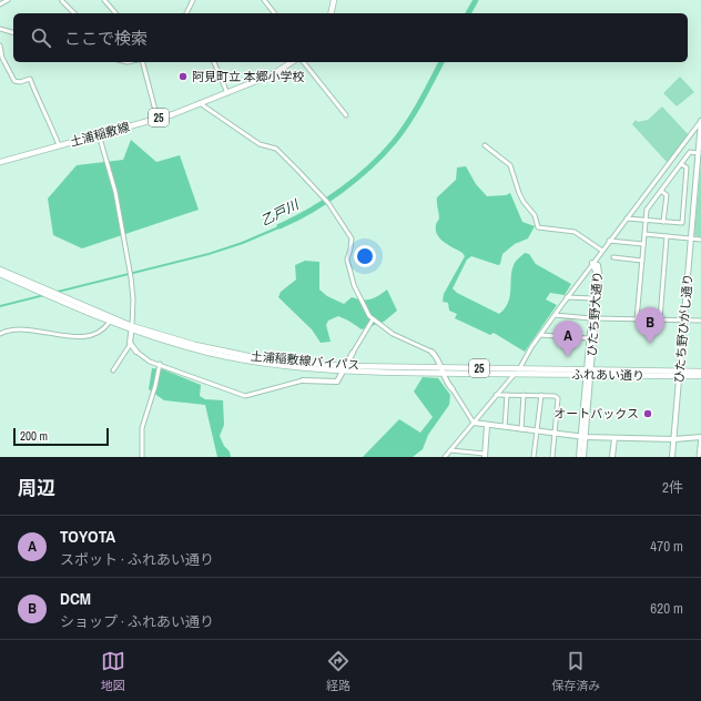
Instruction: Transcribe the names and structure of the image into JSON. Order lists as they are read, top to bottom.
{
  "streets": {
    "main road": [
      "25",
      "土浦稲敷線",
      "土浦稲敷線バイパス",
      "ふれあい通り"
    ],
    "street": ["ひたち野大通り", "ひたち野ひがし通り"]
  },
  "crossings": [
    ["ひたち野大通り", "ふれあい通り"],
    ["ひたち野ひがし通り", "ふれあい通り"],
    ["土浦稲敷線バイパス", "ふれあい通り"]
  ],
  "water": ["乙戸川"],
  "places": ["阿見町立 本郷小学校", "オートバックス"],
  "scale_bar": "200 m",
  "page": {
    "search": "ここで検索",
    "pins": ["B", "A"],
    "scale": "200 m",
    "heading": ["周辺", "2件"],
    "list": [
      {
        "mark": "A",
        "name": "TOYOTA",
        "note": "スポット · ふれあい通り",
        "value": "470 m"
      },
      {
        "mark": "B",
        "name": "DCM",
        "note": "ショップ · ふれあい通り",
        "value": "620 m"
      }
    ],
    "nav": ["地図", "経路", "保存済み"]
  }
}
